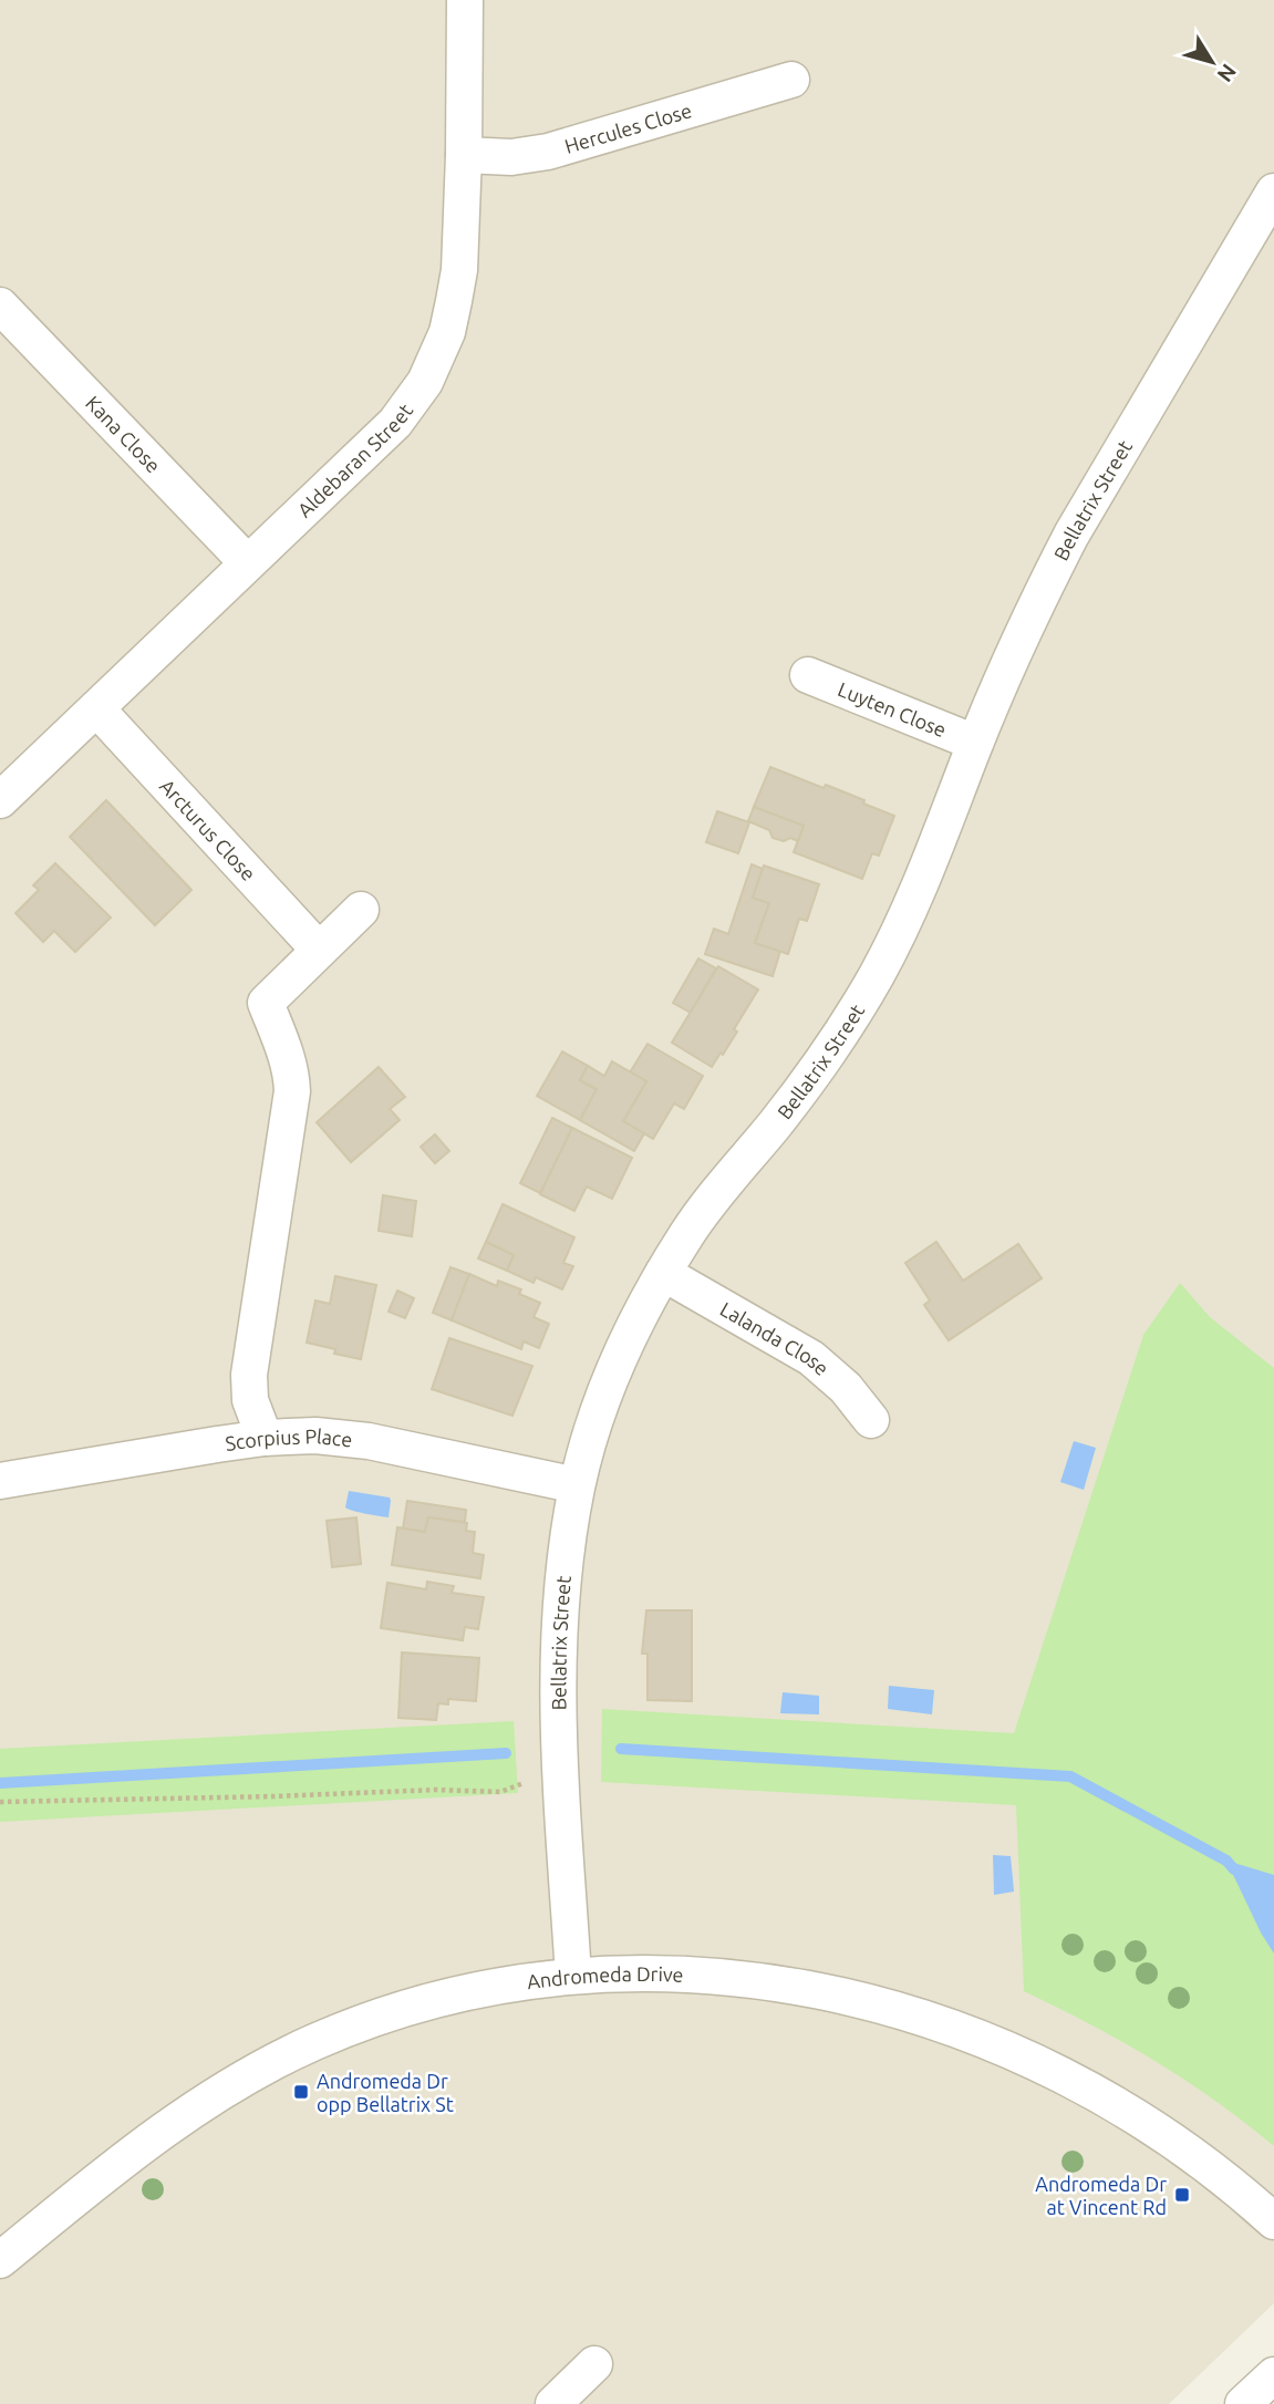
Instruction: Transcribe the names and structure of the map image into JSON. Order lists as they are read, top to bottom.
{
  "streets": {
    "street": [
      "Hercules Close",
      "Kana Close",
      "Aldebaran Street",
      "Bellatrix Street",
      "Luyten Close",
      "Arcturus Close",
      "Lalanda Close",
      "Scorpius Place",
      "Andromeda Drive"
    ]
  },
  "crossings": [
    ["Hercules Close", "Aldebaran Street"],
    ["Kana Close", "Aldebaran Street"],
    ["Aldebaran Street", "Arcturus Close"],
    ["Bellatrix Street", "Luyten Close"],
    ["Bellatrix Street", "Lalanda Close"],
    ["Bellatrix Street", "Scorpius Place"],
    ["Bellatrix Street", "Andromeda Drive"]
  ],
  "places": {
    "transit": ["Andromeda Dr opp Bellatrix St", "Andromeda Dr at Vincent Rd"]
  },
  "north": "bottom right"
}
